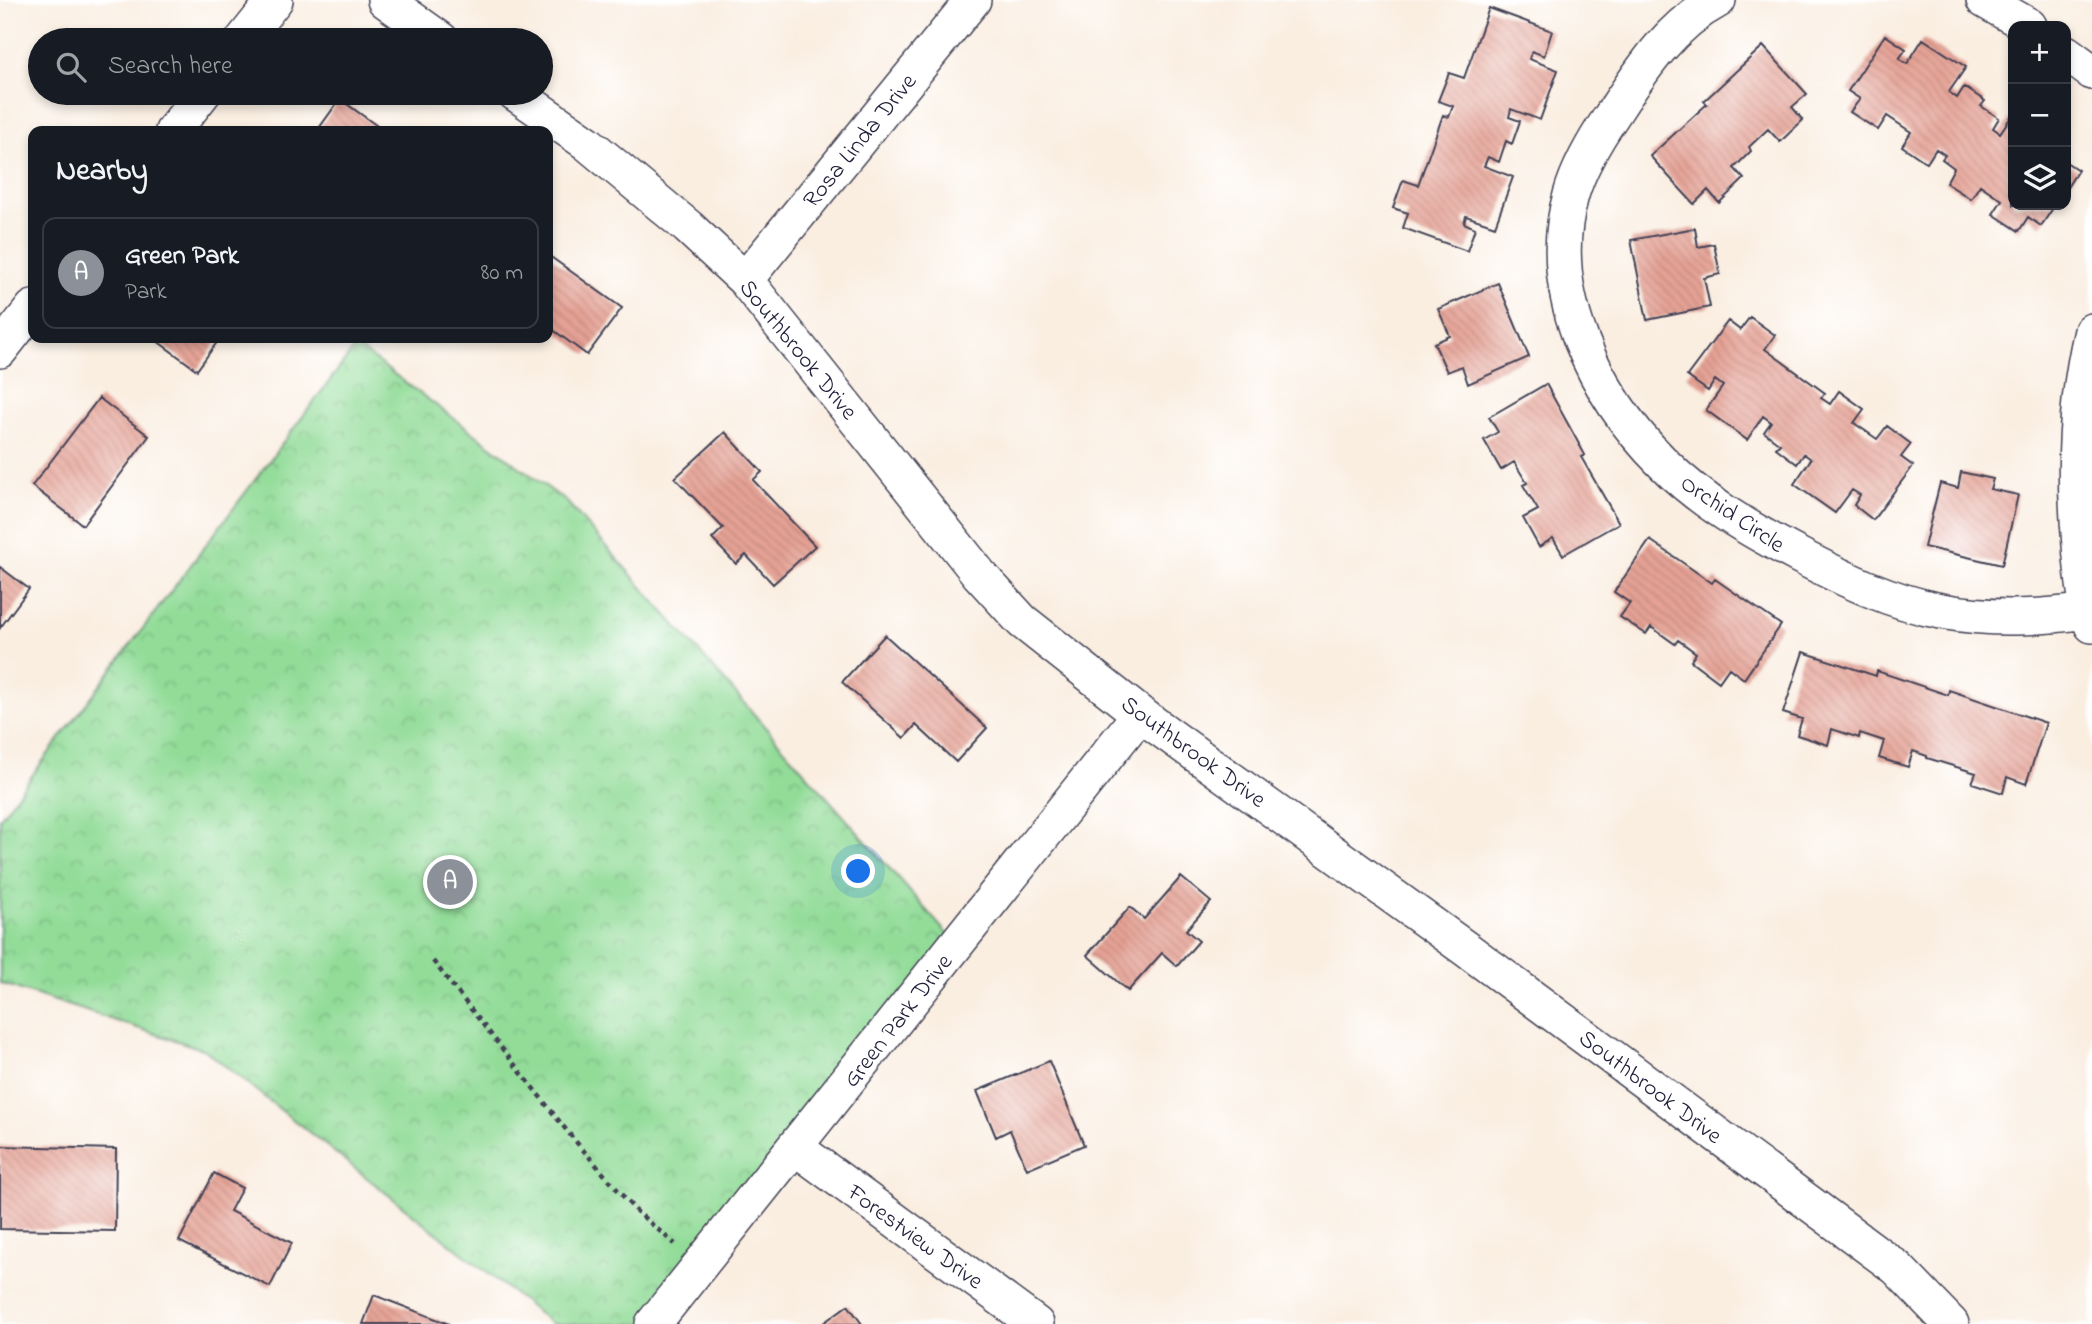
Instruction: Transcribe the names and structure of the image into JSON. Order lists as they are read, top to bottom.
{
  "streets": {
    "street": [
      "Rosa Linda Drive",
      "Southbrook Drive",
      "Orchid Circle",
      "Green Park Drive",
      "Forestview Drive"
    ]
  },
  "crossings": [
    ["Rosa Linda Drive", "Southbrook Drive"],
    ["Southbrook Drive", "Green Park Drive"],
    ["Green Park Drive", "Forestview Drive"]
  ],
  "page": {
    "map_buttons": ["+", "−"],
    "search": "Search here",
    "heading": "Nearby",
    "list": [
      {
        "mark": "A",
        "name": "Green Park",
        "note": "Park",
        "value": "80 m"
      }
    ],
    "pins": "A"
  }
}
